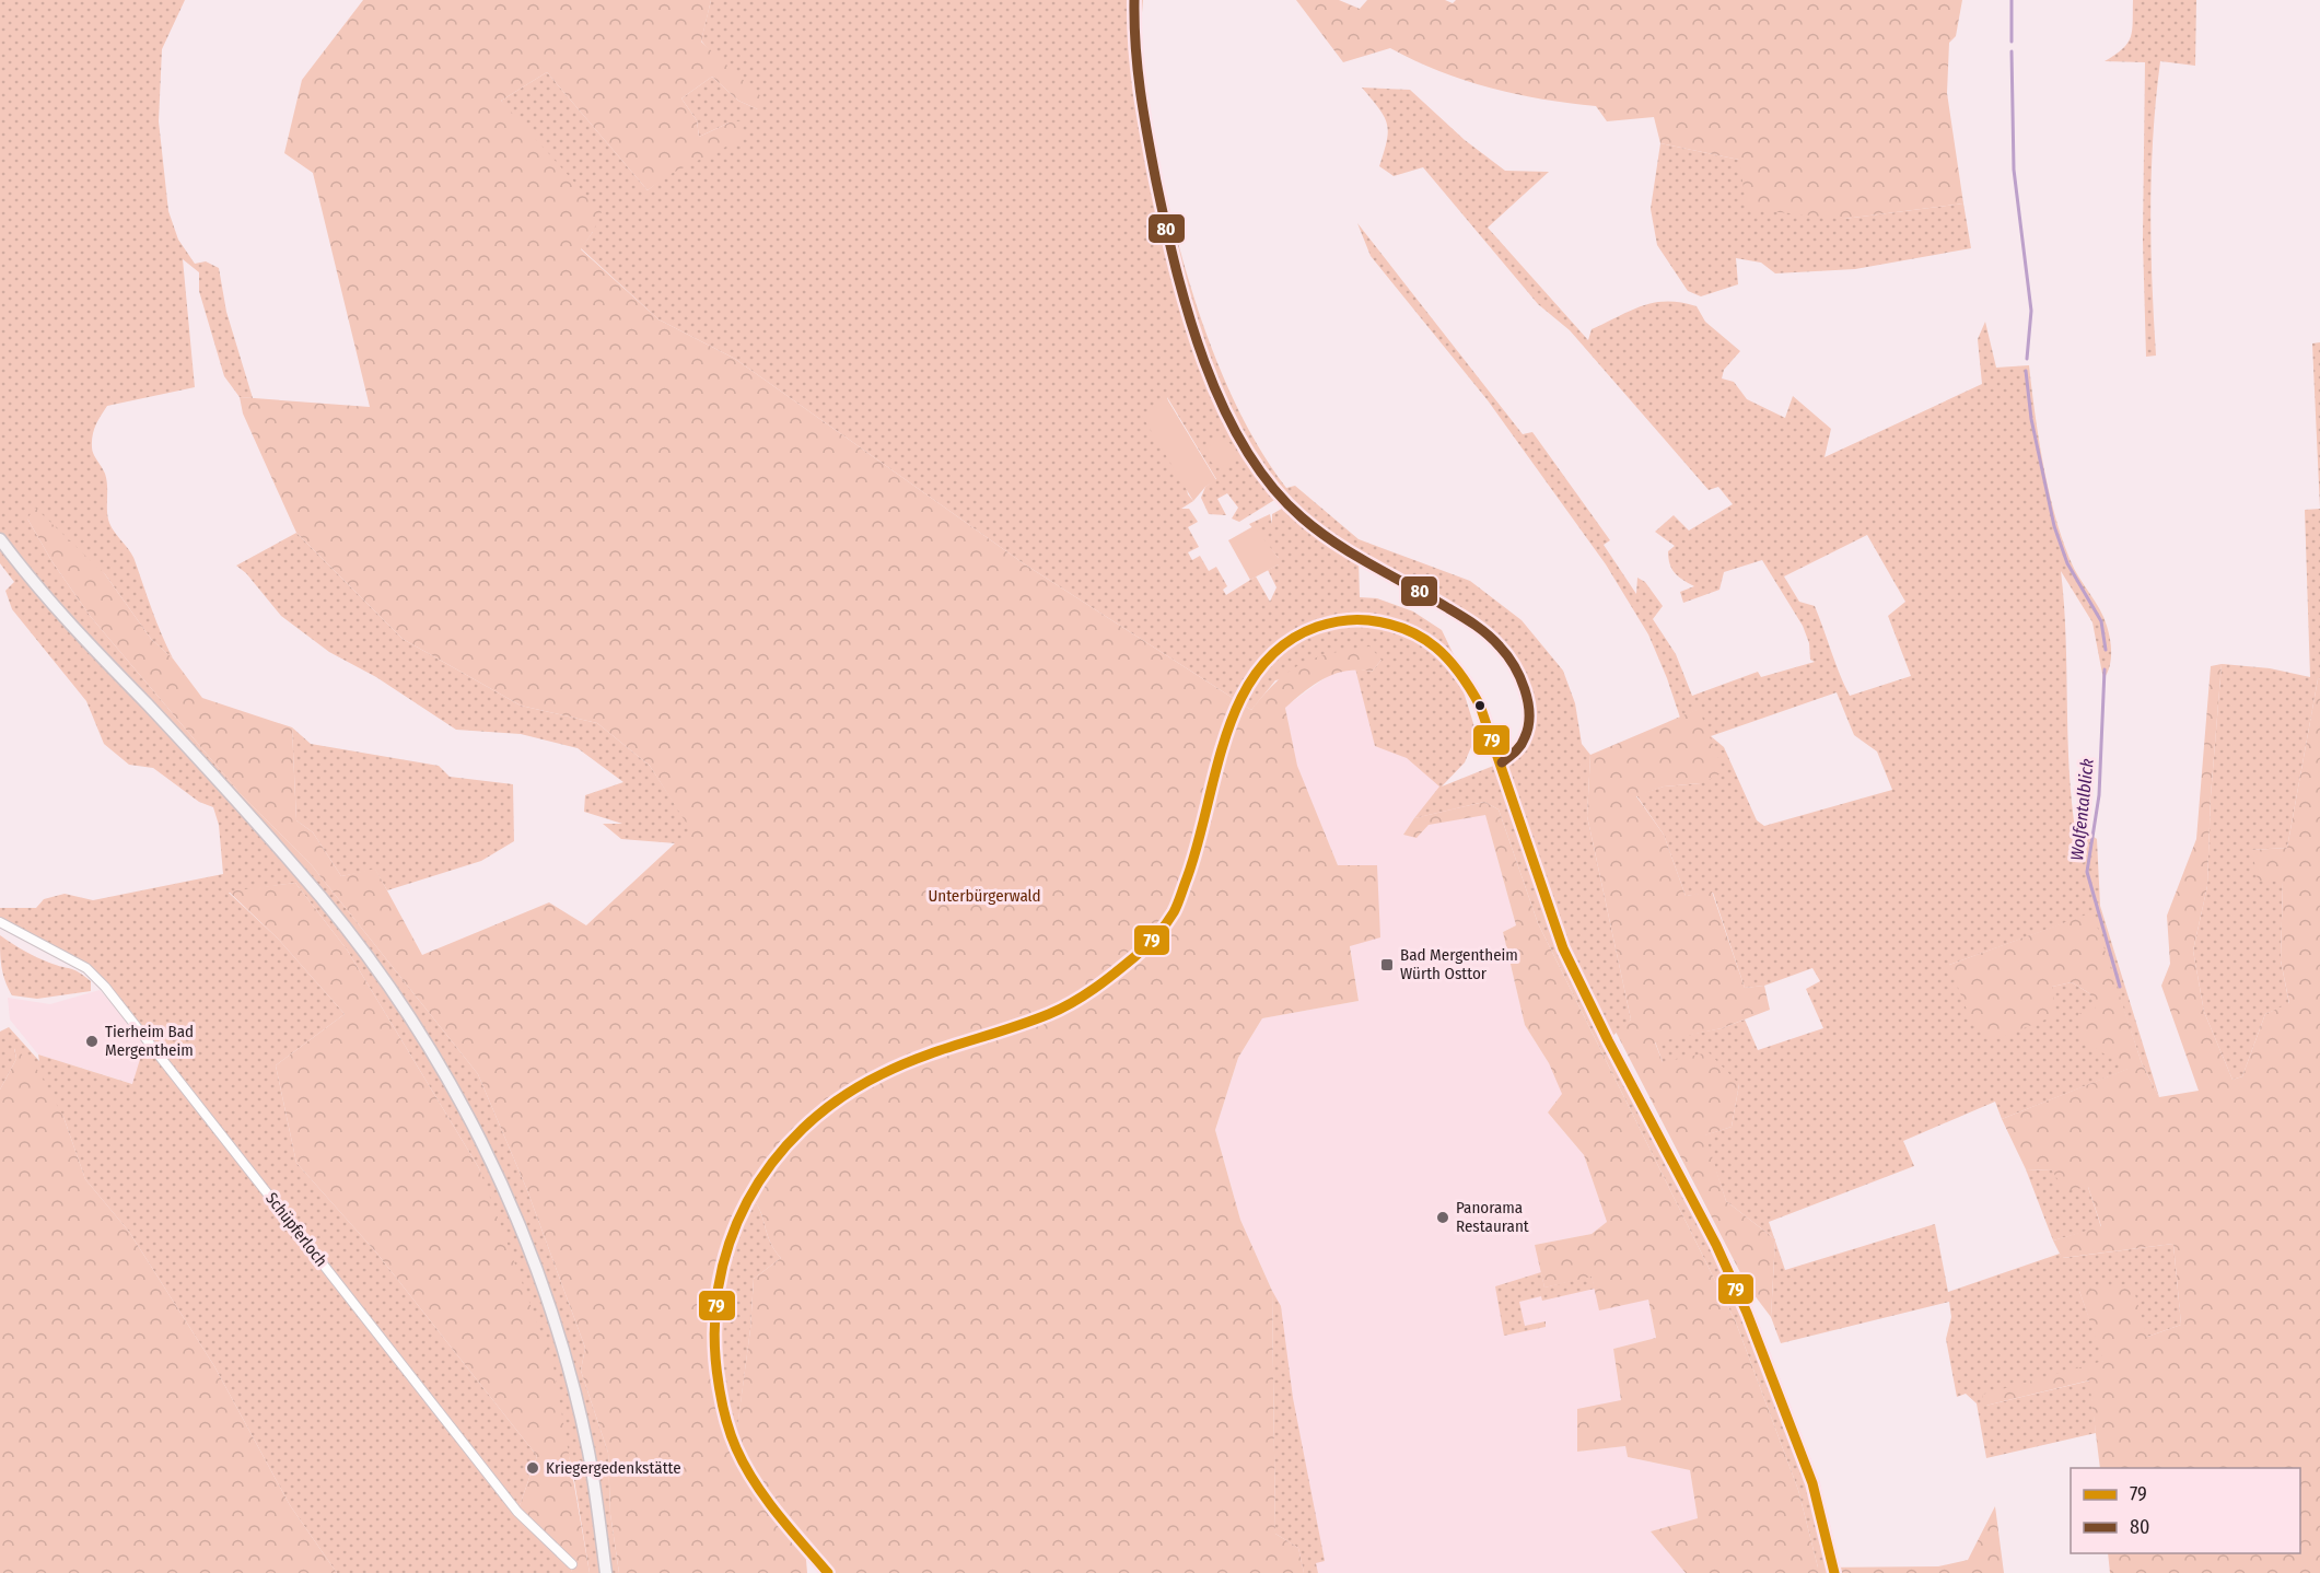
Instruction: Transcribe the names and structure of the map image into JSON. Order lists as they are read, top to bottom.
{
  "streets": {
    "street": ["Schüpferloch"]
  },
  "water": ["Wolfentalblick"],
  "parks": ["Unterbürgerwald"],
  "places": {
    "transit": ["Bad Mergentheim Würth Osttor"],
    "other": ["Tierheim Bad Mergentheim", "Panorama Restaurant", "Kriegergedenkstätte"]
  },
  "lines": ["transit line 80", "transit line 79"],
  "legend": ["79", "80"]
}
